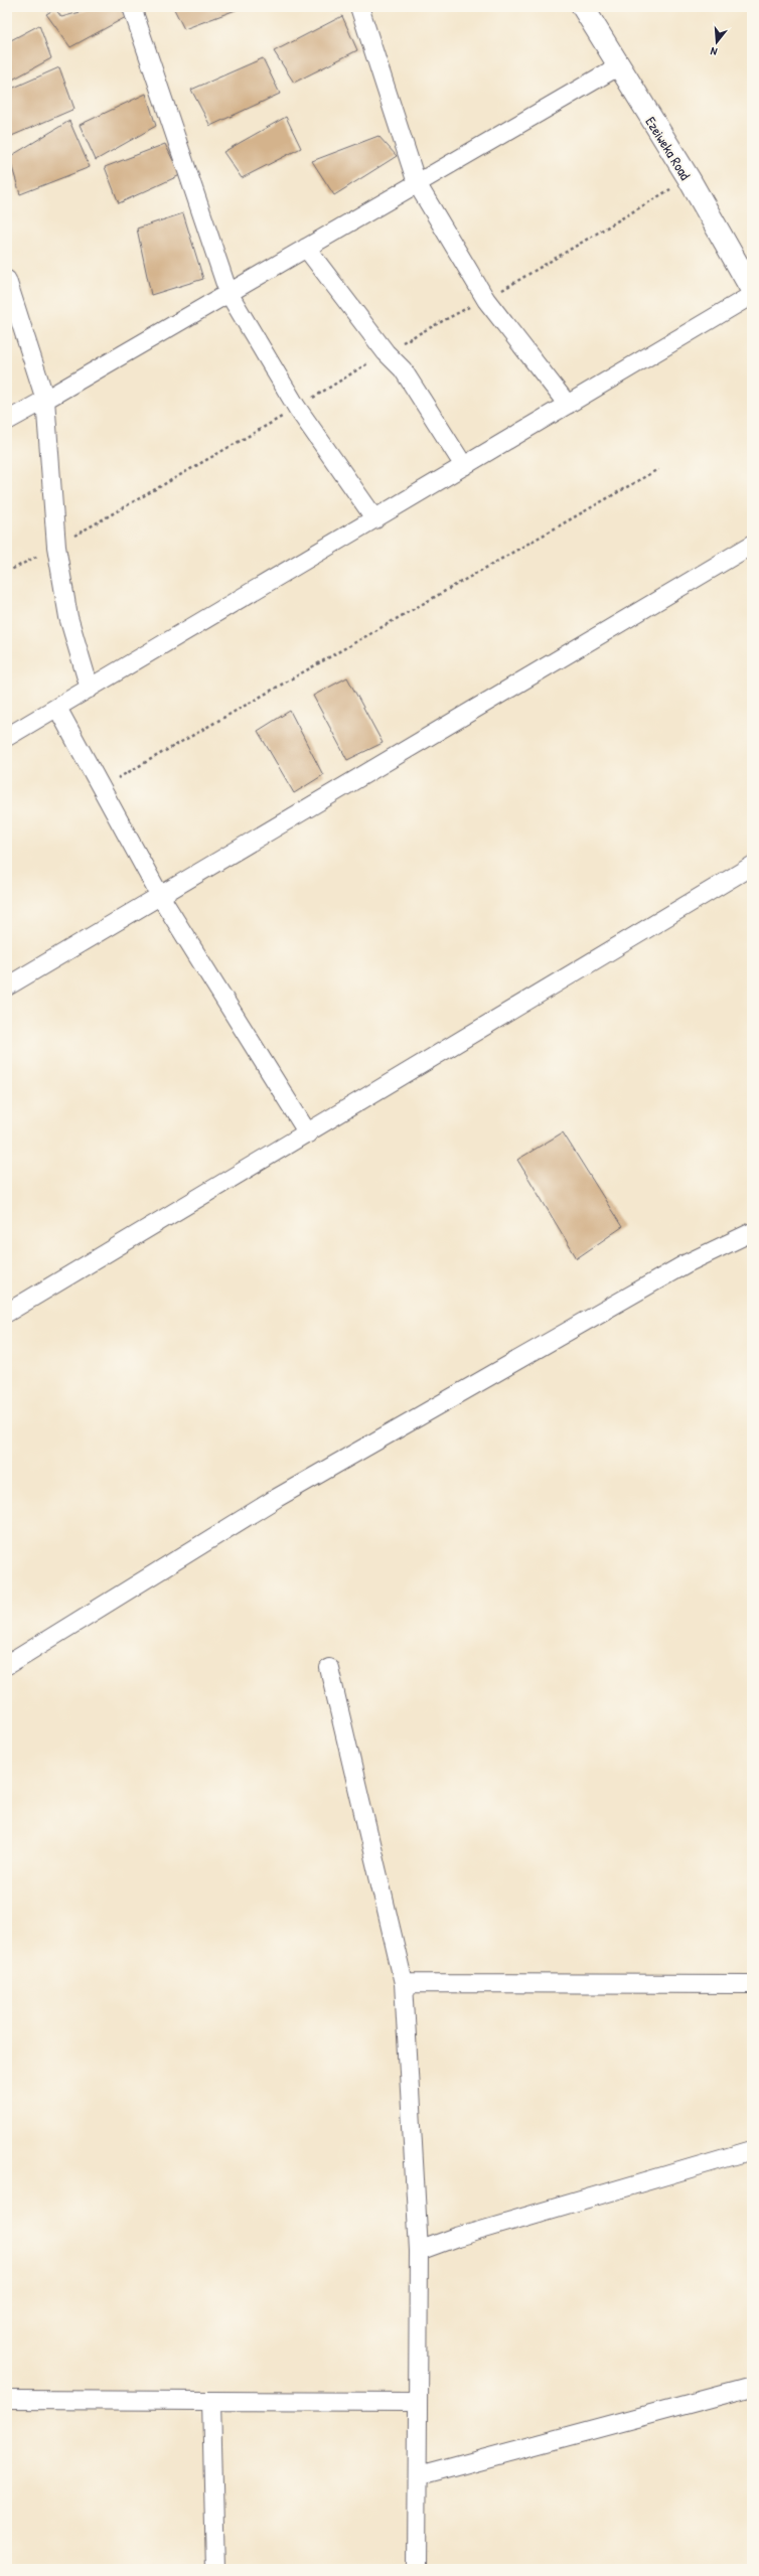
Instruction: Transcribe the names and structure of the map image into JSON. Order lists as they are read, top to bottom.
{
  "streets": {
    "main road": ["Ezeiweka Road"]
  },
  "north": "bottom"
}
